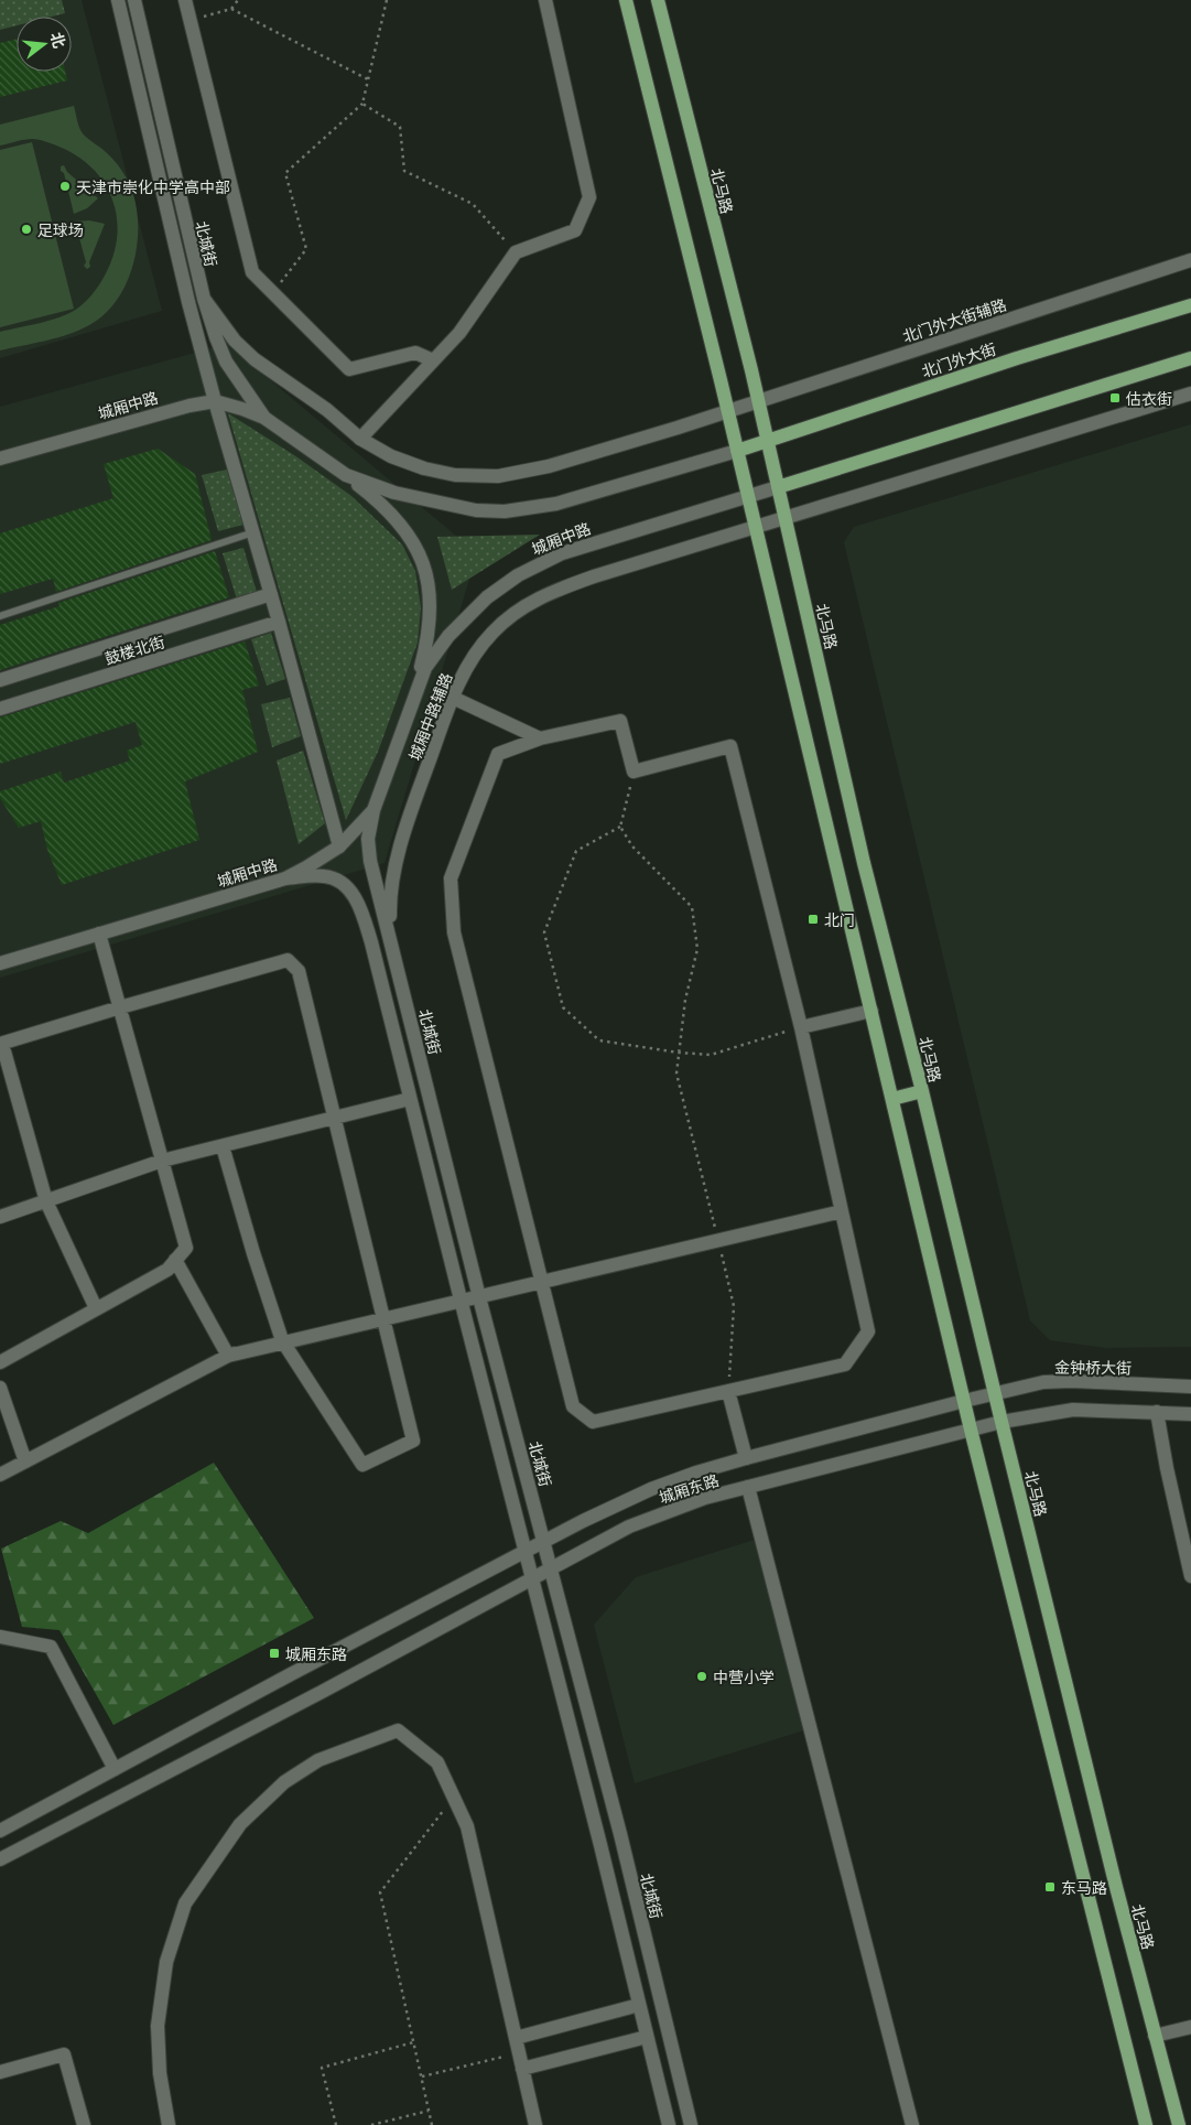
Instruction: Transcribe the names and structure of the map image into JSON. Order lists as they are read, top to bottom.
{
  "streets": {
    "main road": ["北马路", "北门外大街"],
    "street": [
      "北城街",
      "北门外大街辅路",
      "城厢中路",
      "鼓楼北街",
      "城厢中路辅路",
      "金钟桥大街",
      "城厢东路"
    ]
  },
  "crossings": [
    ["北马路", "北门外大街辅路"],
    ["北马路", "北门外大街"],
    ["北马路", "城厢中路"],
    ["北马路", "金钟桥大街"],
    ["北马路", "城厢东路"],
    ["北城街", "城厢中路"],
    ["北城街", "鼓楼北街"],
    ["北城街", "城厢中路辅路"],
    ["北城街", "城厢东路"],
    ["北门外大街", "城厢中路"],
    ["金钟桥大街", "城厢东路"]
  ],
  "places": {
    "other": ["天津市崇化中学高中部", "足球场", "中营小学"],
    "transit": [
      "估衣街",
      "北门",
      "城厢东路",
      "东马路"
    ]
  },
  "north": "right"
}
